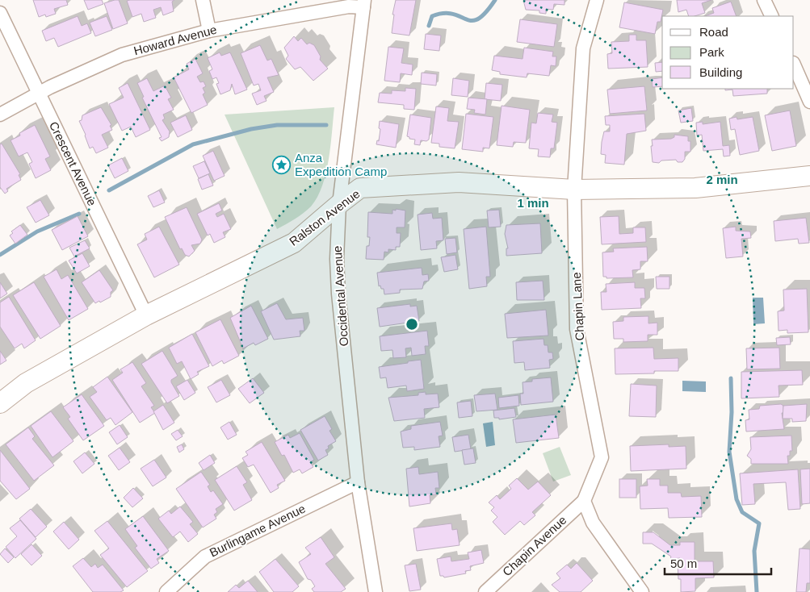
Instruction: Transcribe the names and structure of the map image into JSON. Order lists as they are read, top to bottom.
{
  "streets": {
    "street": [
      "Howard Avenue",
      "Crescent Avenue",
      "Ralston Avenue",
      "Occidental Avenue",
      "Chapin Lane",
      "Burlingame Avenue",
      "Chapin Avenue"
    ]
  },
  "crossings": [
    ["Howard Avenue", "Crescent Avenue"],
    ["Howard Avenue", "Occidental Avenue"],
    ["Crescent Avenue", "Ralston Avenue"],
    ["Ralston Avenue", "Occidental Avenue"],
    ["Ralston Avenue", "Chapin Lane"],
    ["Occidental Avenue", "Burlingame Avenue"],
    ["Chapin Lane", "Chapin Avenue"]
  ],
  "places": {
    "place": ["Anza Expedition Camp"]
  },
  "legend": ["Road", "Park", "Building"],
  "scale_bar": "50 m",
  "rings": ["2 min", "1 min"]
}
